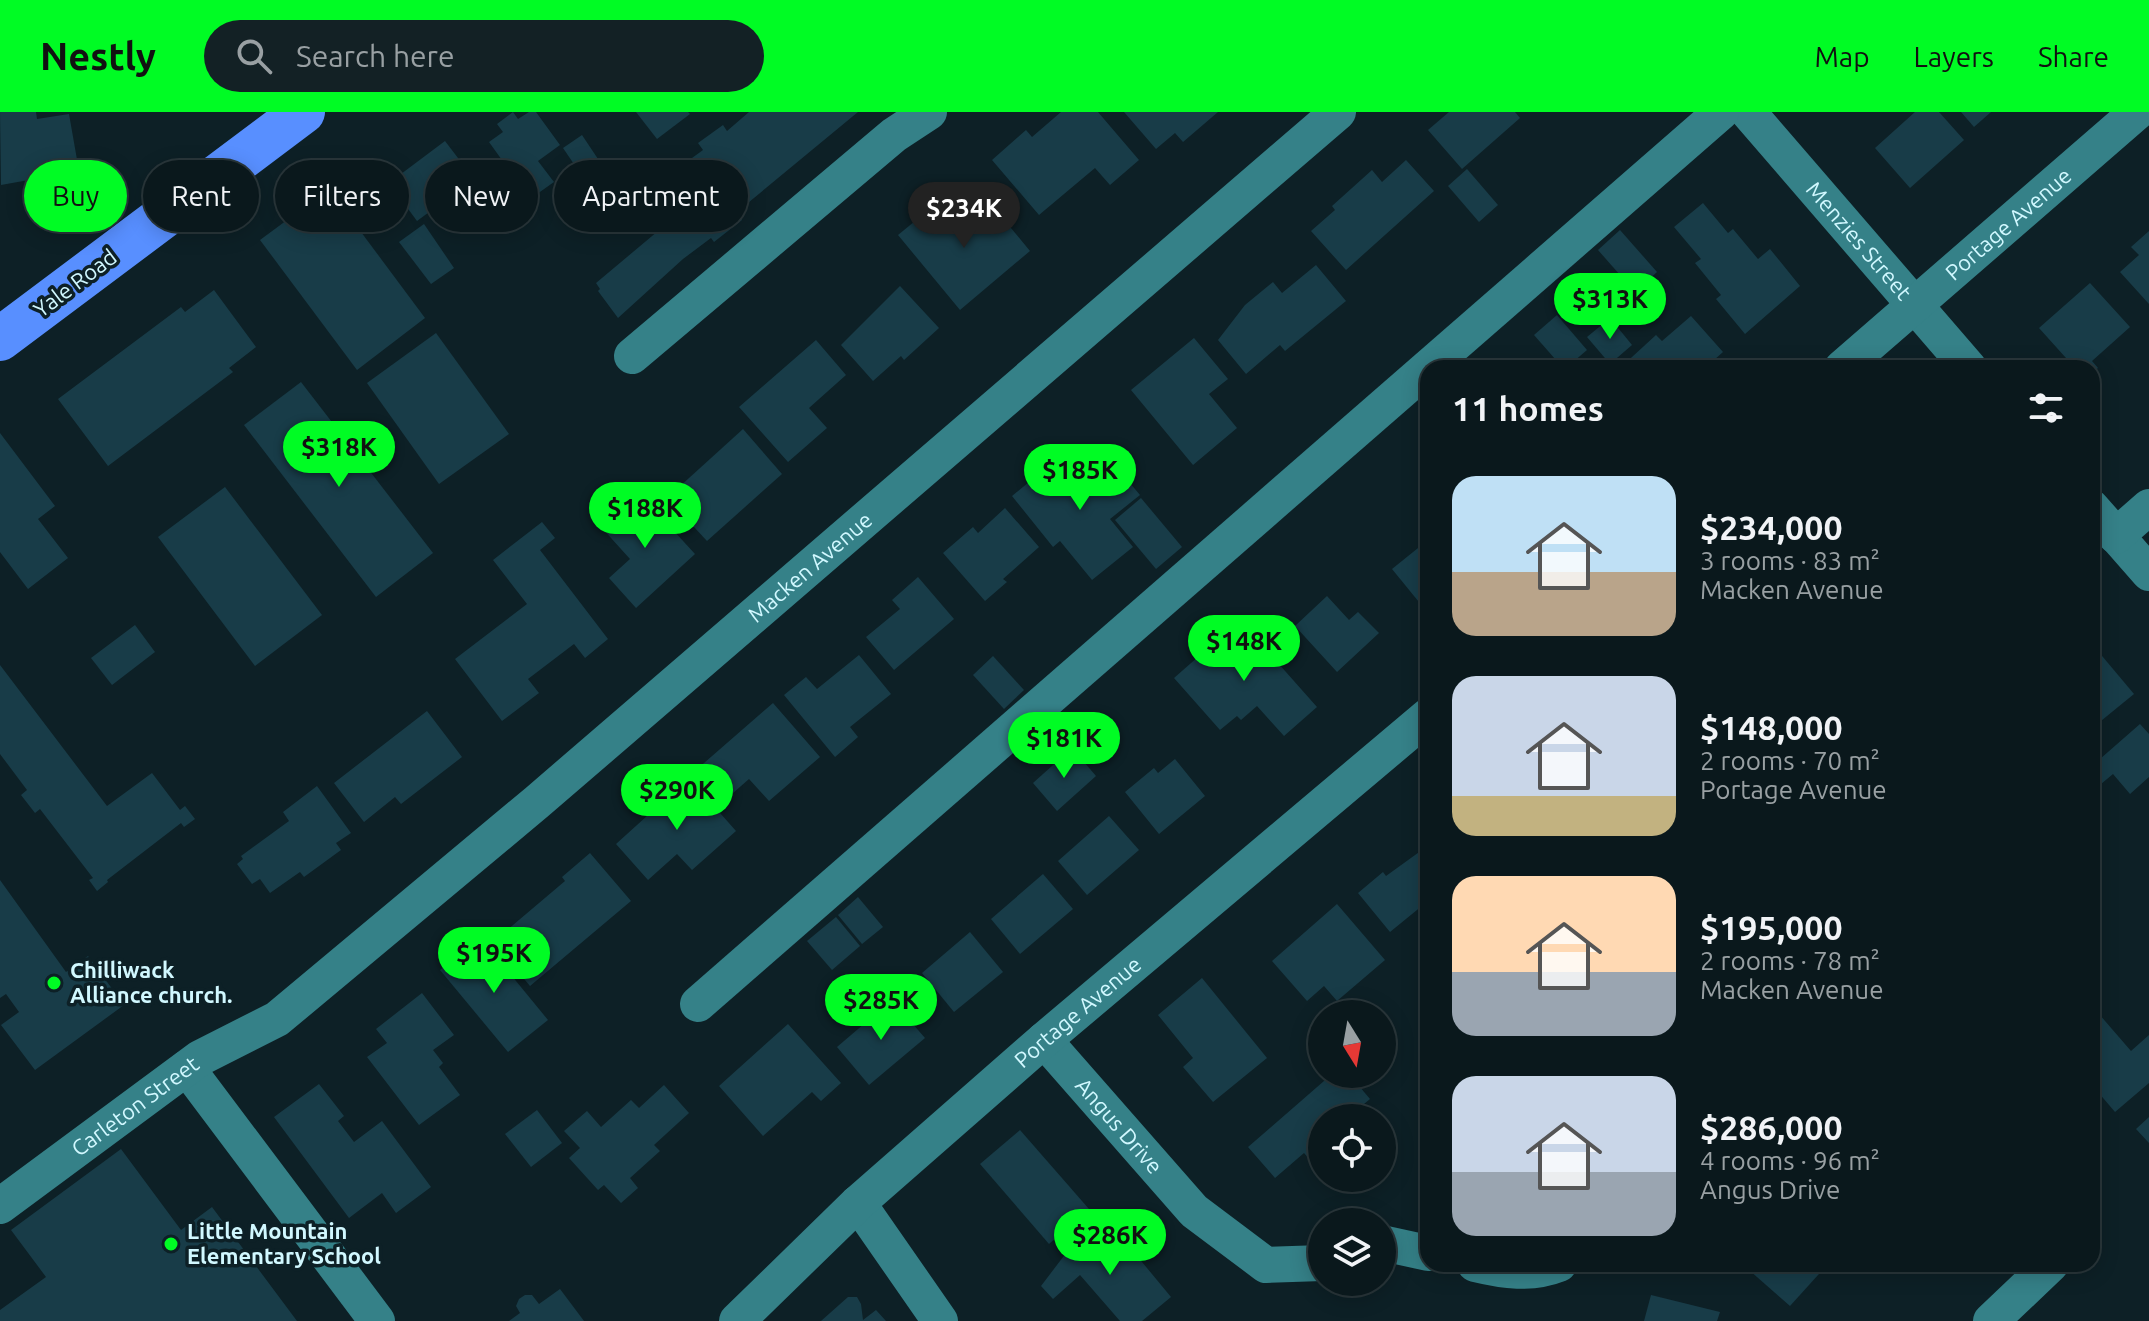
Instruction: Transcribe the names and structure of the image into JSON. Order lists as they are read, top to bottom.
{
  "streets": {
    "main road": ["Yale Road"],
    "street": [
      "Portage Avenue",
      "Menzies Street",
      "Macken Avenue",
      "Carleton Street",
      "Angus Drive"
    ]
  },
  "crossings": [
    ["Portage Avenue", "Menzies Street"],
    ["Portage Avenue", "Angus Drive"],
    ["Macken Avenue", "Carleton Street"]
  ],
  "places": ["Chilliwack Alliance church.", "Little Mountain Elementary School"],
  "north": "bottom",
  "page": {
    "header": "Nestly",
    "search": "Search here",
    "nav": ["Map", "Layers", "Share"],
    "chip": [
      "Buy",
      "Rent",
      "Filters",
      "New",
      "Apartment"
    ],
    "price": [
      "$234K",
      "$313K",
      "$318K",
      "$185K",
      "$188K",
      "$148K",
      "$181K",
      "$290K",
      "$195K",
      "$285K",
      "$286K"
    ],
    "heading": "11 homes",
    "list": [
      {
        "name": "$234,000",
        "note": "3 rooms · 83 m² · Macken Avenue"
      },
      {
        "name": "$148,000",
        "note": "2 rooms · 70 m² · Portage Avenue"
      },
      {
        "name": "$195,000",
        "note": "2 rooms · 78 m² · Macken Avenue"
      },
      {
        "name": "$286,000",
        "note": "4 rooms · 96 m² · Angus Drive"
      }
    ]
  }
}
